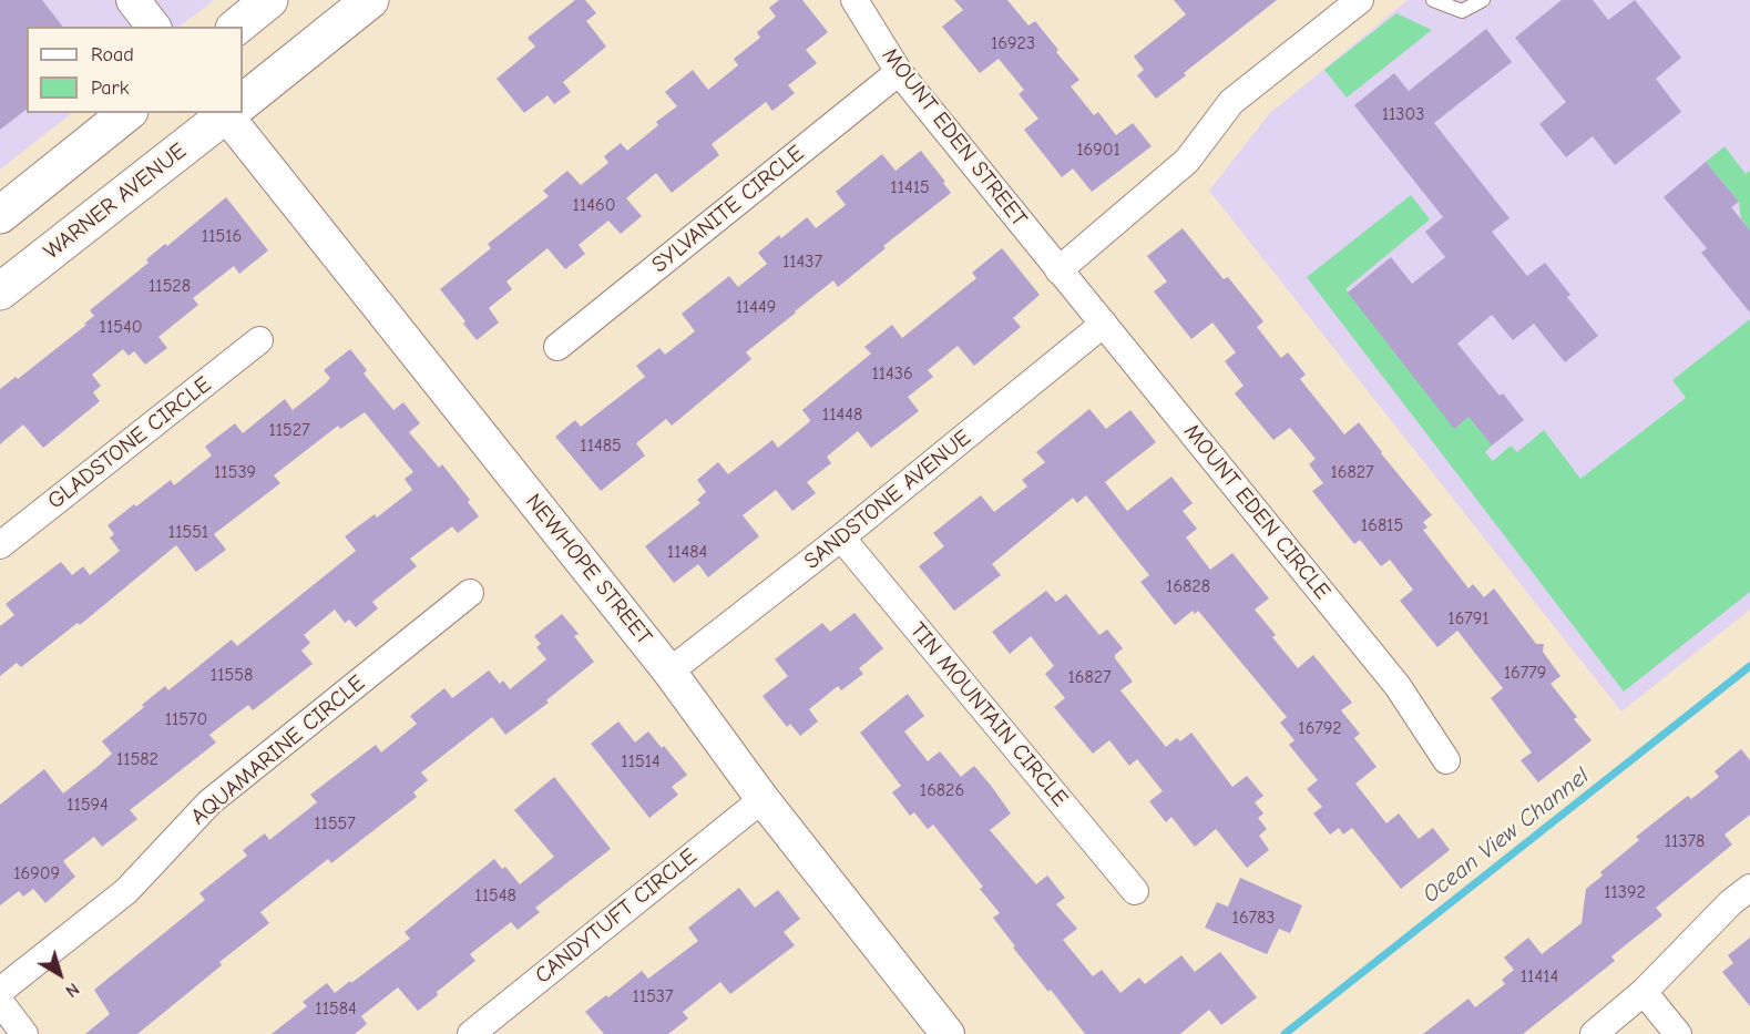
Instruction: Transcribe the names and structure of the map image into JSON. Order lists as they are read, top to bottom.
{
  "streets": {
    "main road": ["WARNER AVENUE"],
    "street": [
      "MOUNT EDEN STREET",
      "SYLVANITE CIRCLE",
      "GLADSTONE CIRCLE",
      "SANDSTONE AVENUE",
      "MOUNT EDEN CIRCLE",
      "NEWHOPE STREET",
      "TIN MOUNTAIN CIRCLE",
      "AQUAMARINE CIRCLE",
      "CANDYTUFT CIRCLE"
    ]
  },
  "crossings": [
    ["MOUNT EDEN STREET", "SYLVANITE CIRCLE"],
    ["MOUNT EDEN STREET", "MOUNT EDEN CIRCLE"],
    ["SANDSTONE AVENUE", "MOUNT EDEN CIRCLE"],
    ["SANDSTONE AVENUE", "NEWHOPE STREET"],
    ["SANDSTONE AVENUE", "TIN MOUNTAIN CIRCLE"],
    ["NEWHOPE STREET", "CANDYTUFT CIRCLE"]
  ],
  "water": ["Ocean View Channel"],
  "house_numbers": [
    "16923",
    "11303",
    "16901",
    "11415",
    "11460",
    "11516",
    "11437",
    "11528",
    "11449",
    "11540",
    "11436",
    "11448",
    "11527",
    "11485",
    "11539",
    "16827",
    "16815",
    "11551",
    "11484",
    "16828",
    "16791",
    "16779",
    "11558",
    "16827",
    "11570",
    "16792",
    "11582",
    "11514",
    "16826",
    "11594",
    "11557",
    "11378",
    "16909",
    "11392",
    "11548",
    "16783",
    "11414",
    "11537",
    "11584"
  ],
  "legend": ["Road", "Park"],
  "north": "bottom right"
}
